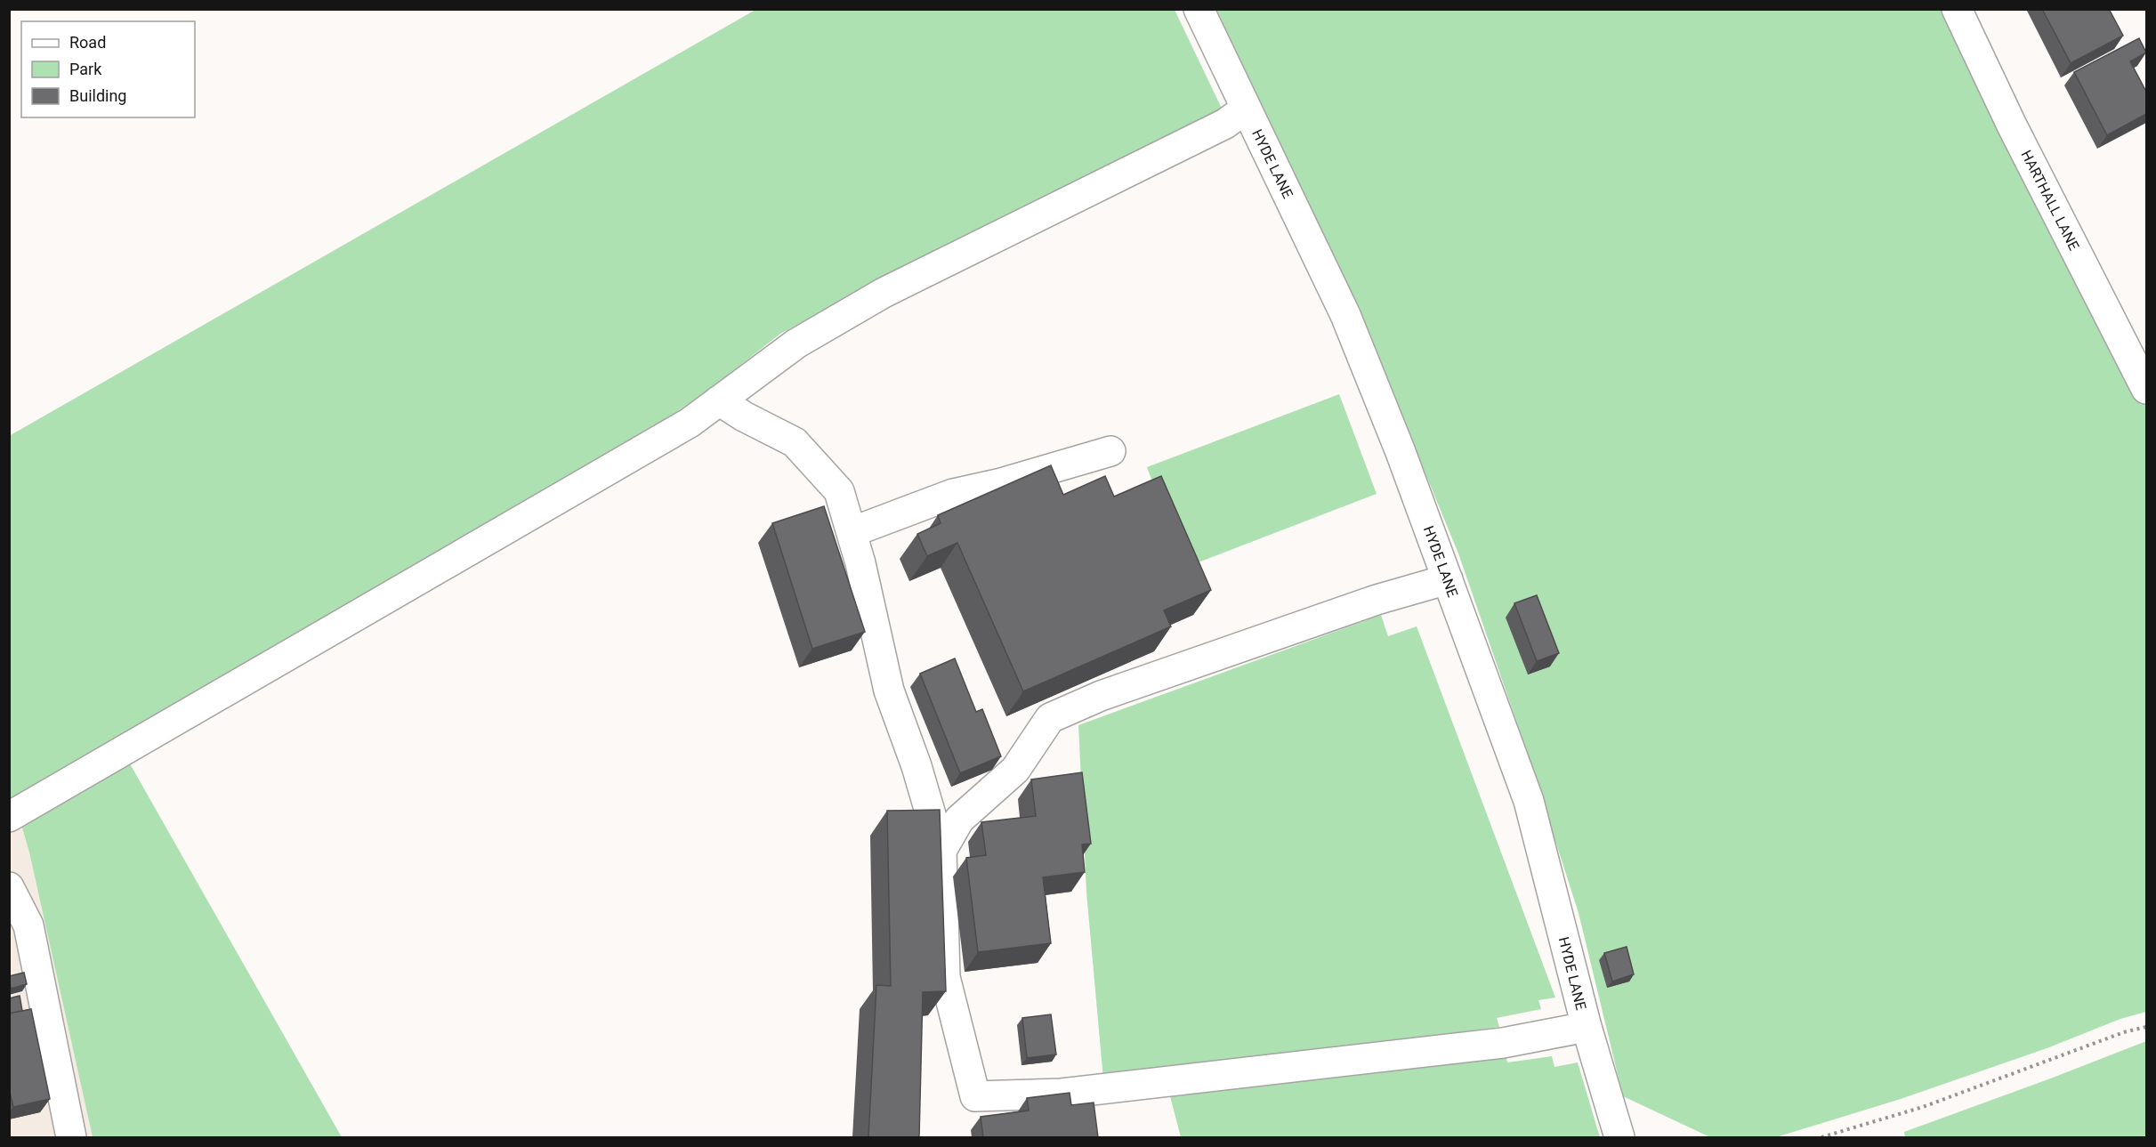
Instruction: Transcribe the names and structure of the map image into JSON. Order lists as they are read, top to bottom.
{
  "streets": {
    "street": ["HYDE LANE", "HARTHALL LANE"]
  },
  "legend": ["Road", "Park", "Building"]
}
